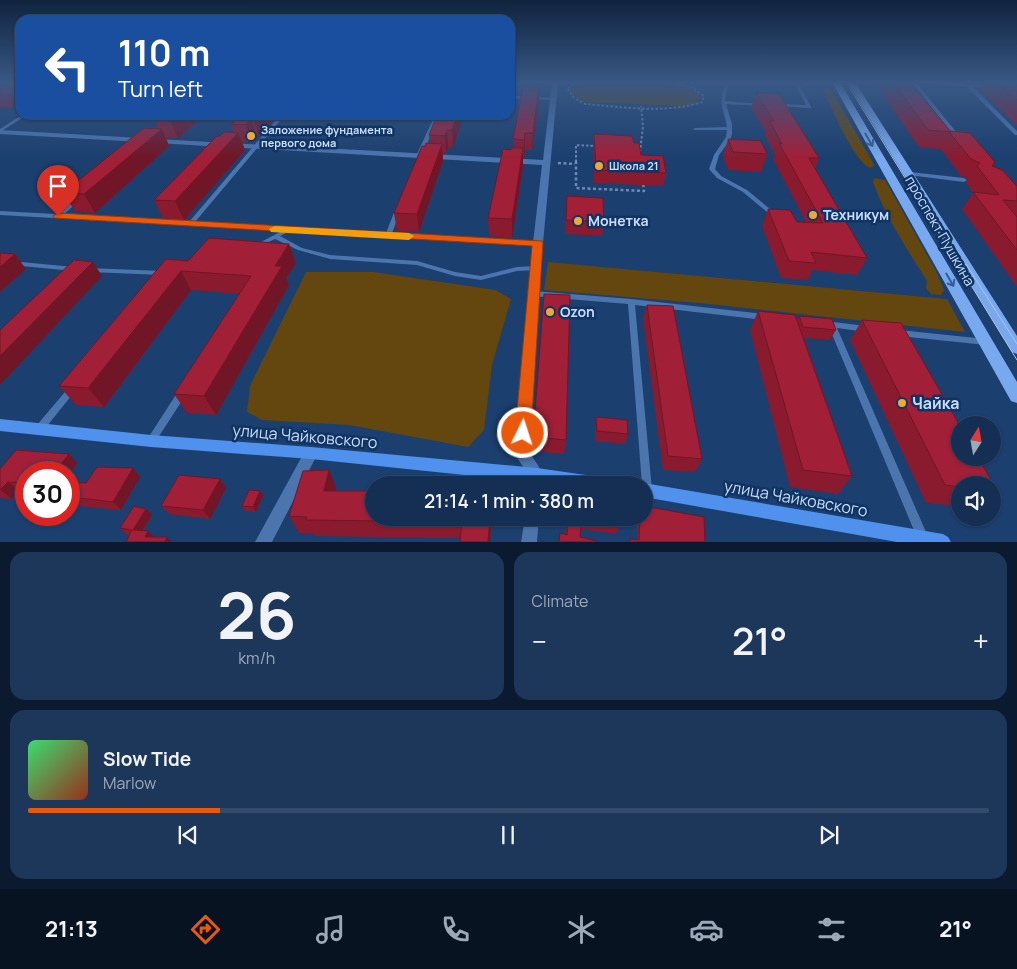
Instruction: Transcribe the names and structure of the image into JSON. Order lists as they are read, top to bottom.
{
  "streets": {
    "main road": ["проспект Пушкина", "улица Чайковского"]
  },
  "places": [
    "Заложение фундамента первого дома",
    "Школа 21",
    "Техникум",
    "Монетка",
    "Ozon",
    "Чайка"
  ],
  "north": "top",
  "page": {
    "turn": ["110 m", "Turn left"],
    "limit": "30",
    "trip": "21:14 · 1 min · 380 m",
    "tile": [
      ["26", "km/h"],
      "Climate"
    ],
    "heat": ["−", "21°", "+"],
    "song": ["Slow Tide", "Marlow"],
    "tabs": ["21:13", "21°"]
  }
}
